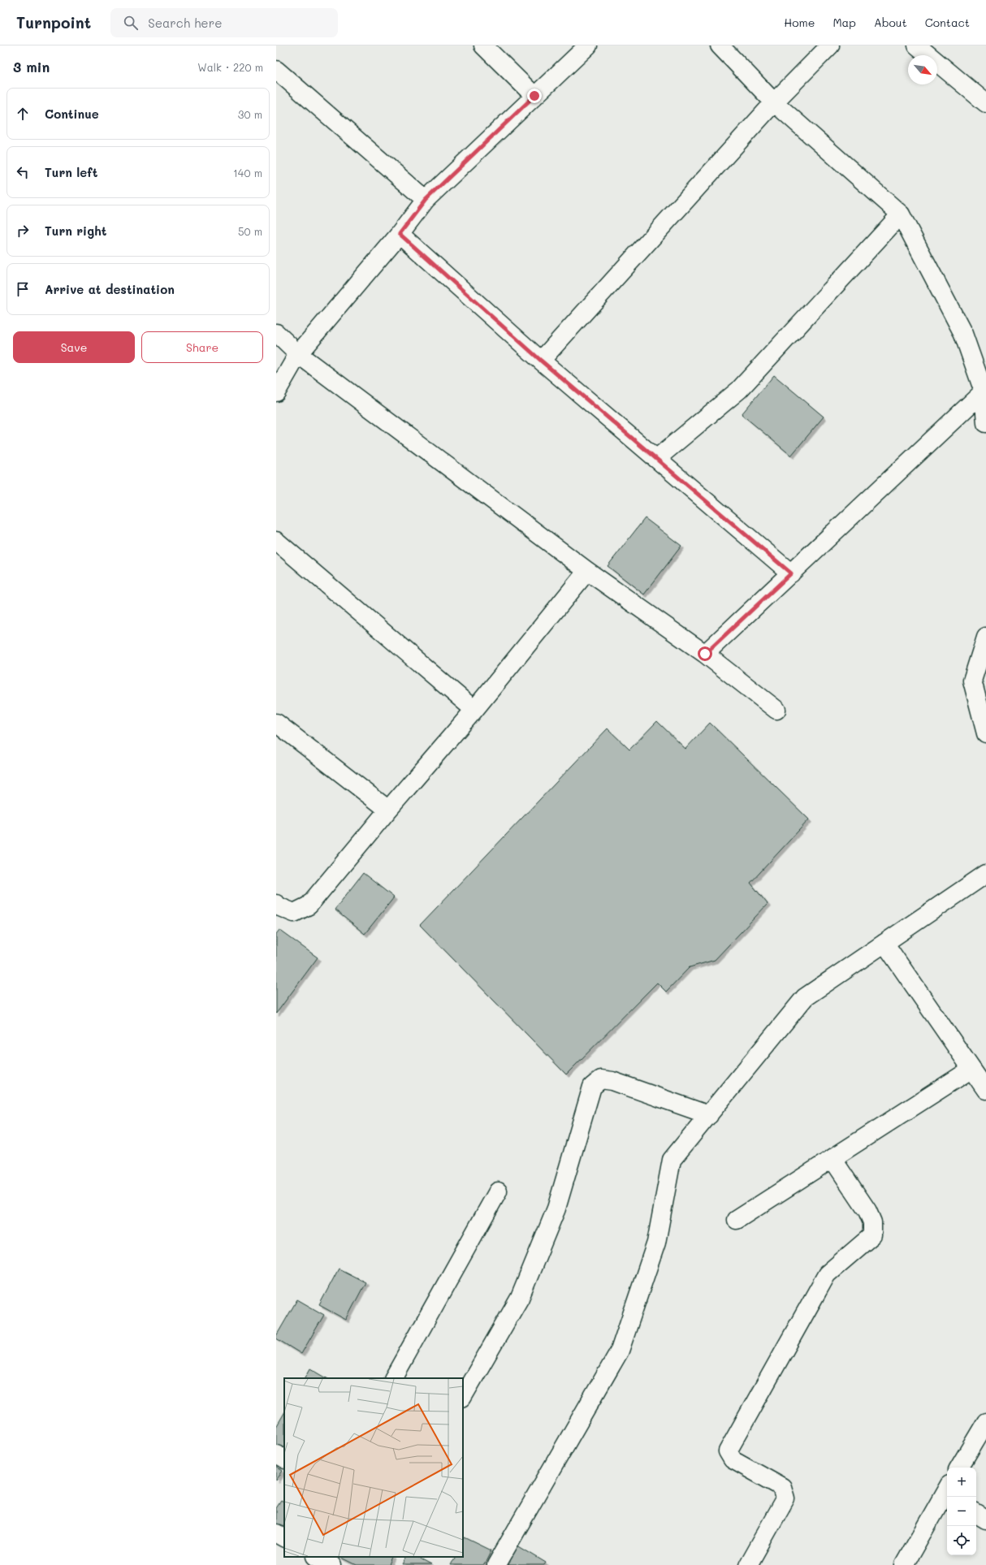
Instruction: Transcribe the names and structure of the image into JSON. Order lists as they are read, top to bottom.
{
  "north": "bottom right",
  "page": {
    "header": "Turnpoint",
    "search": "Search here",
    "nav": [
      "Home",
      "Map",
      "About",
      "Contact"
    ],
    "heading": ["3 min", "Walk · 220 m"],
    "list": [
      ["Continue", "30 m"],
      ["Turn left", "140 m"],
      ["Turn right", "50 m"],
      "Arrive at destination"
    ],
    "buttons": ["Save", "Share"],
    "map_buttons": ["+", "−"]
  }
}
